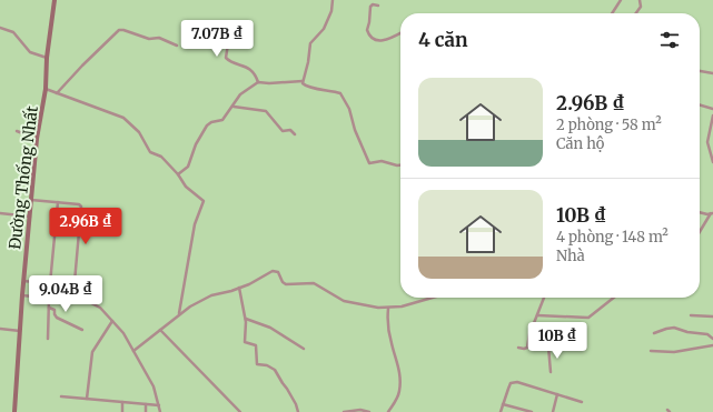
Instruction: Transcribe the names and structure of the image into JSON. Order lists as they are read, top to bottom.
{
  "streets": {
    "street": ["Đường Thống Nhất"]
  },
  "page": {
    "heading": "4 căn",
    "price": [
      "7.07B ₫",
      "2.96B ₫",
      "9.04B ₫",
      "10B ₫"
    ],
    "list": [
      {
        "name": "2.96B ₫",
        "note": "2 phòng · 58 m² · Căn hộ"
      },
      {
        "name": "10B ₫",
        "note": "4 phòng · 148 m² · Nhà"
      }
    ]
  }
}
